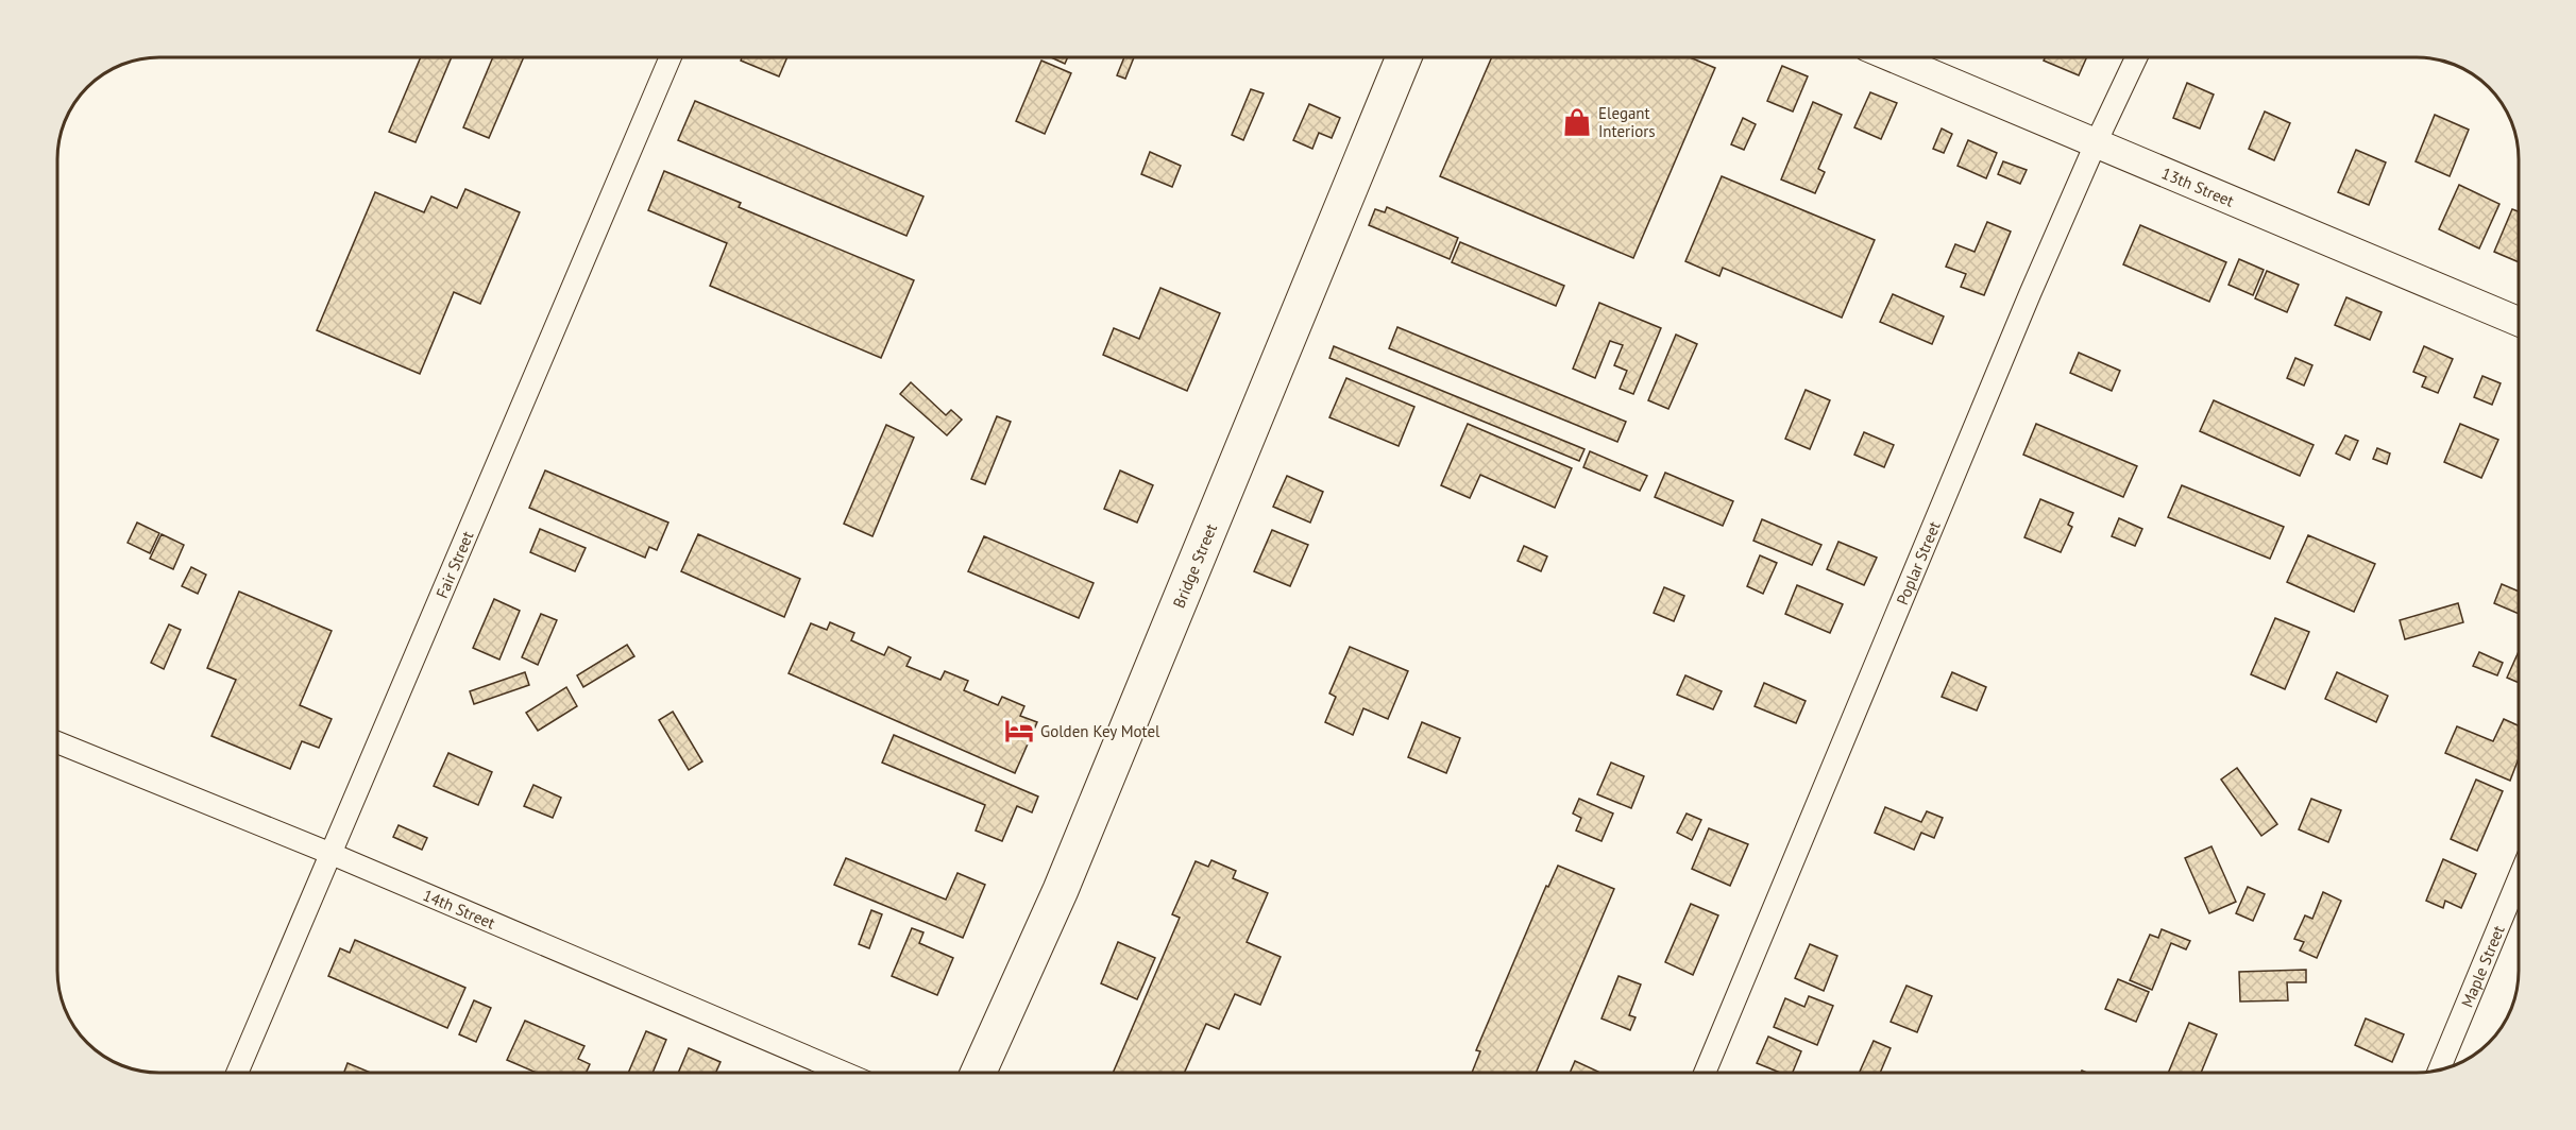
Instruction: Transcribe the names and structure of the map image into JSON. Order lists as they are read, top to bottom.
{
  "streets": {
    "highway": ["Bridge Street"],
    "main road": ["13th Street"],
    "street": [
      "Poplar Street",
      "Fair Street",
      "14th Street",
      "Maple Street"
    ]
  },
  "crossings": [
    ["13th Street", "Poplar Street"],
    ["Fair Street", "14th Street"]
  ],
  "places": {
    "shop": ["Elegant Interiors"],
    "hotel": ["Golden Key Motel"]
  }
}
